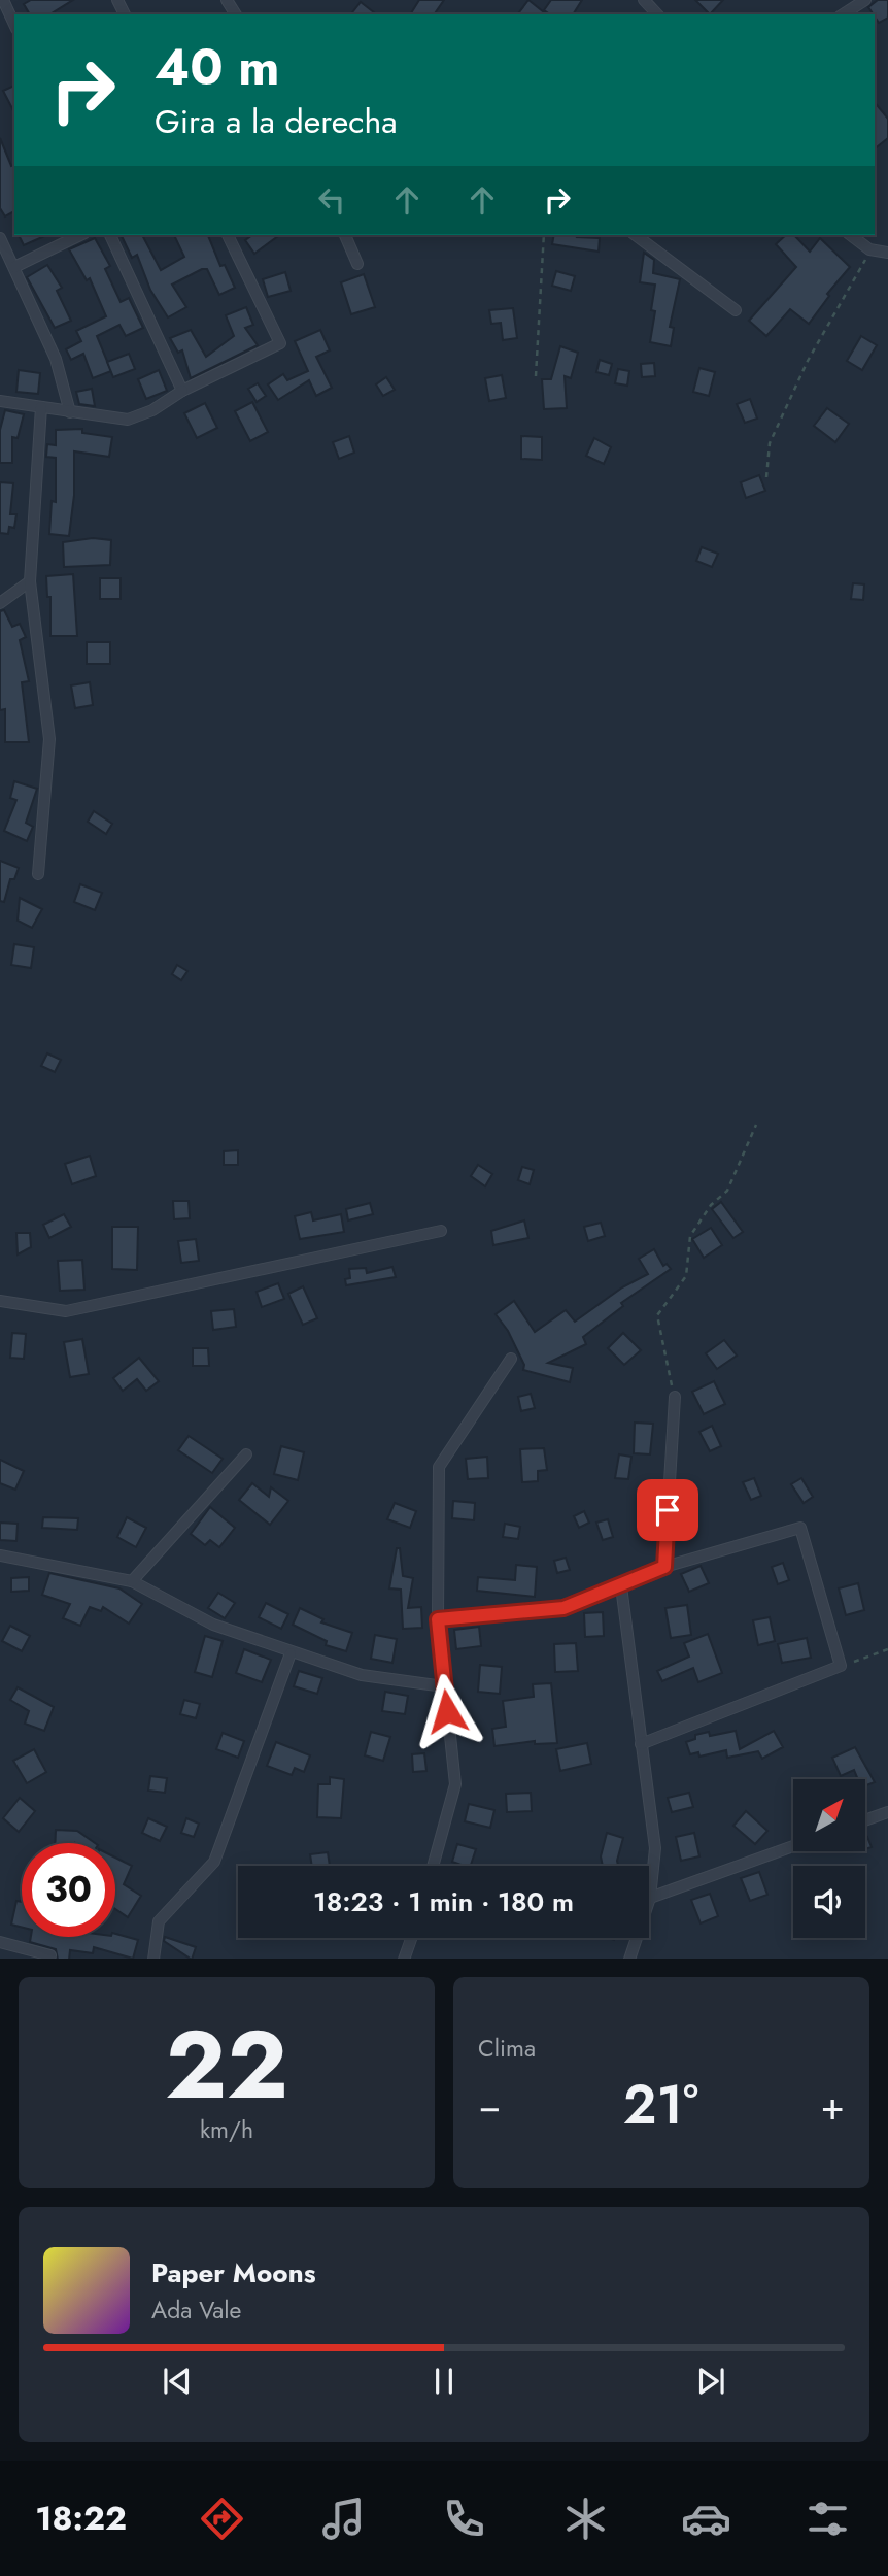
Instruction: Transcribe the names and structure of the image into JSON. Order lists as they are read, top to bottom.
{
  "north": "top right",
  "page": {
    "turn": ["40 m", "Gira a la derecha"],
    "limit": "30",
    "trip": "18:23 · 1 min · 180 m",
    "tile": [
      ["22", "km/h"],
      "Clima"
    ],
    "heat": ["−", "21°", "+"],
    "song": ["Paper Moons", "Ada Vale"],
    "tabs": "18:22"
  }
}
